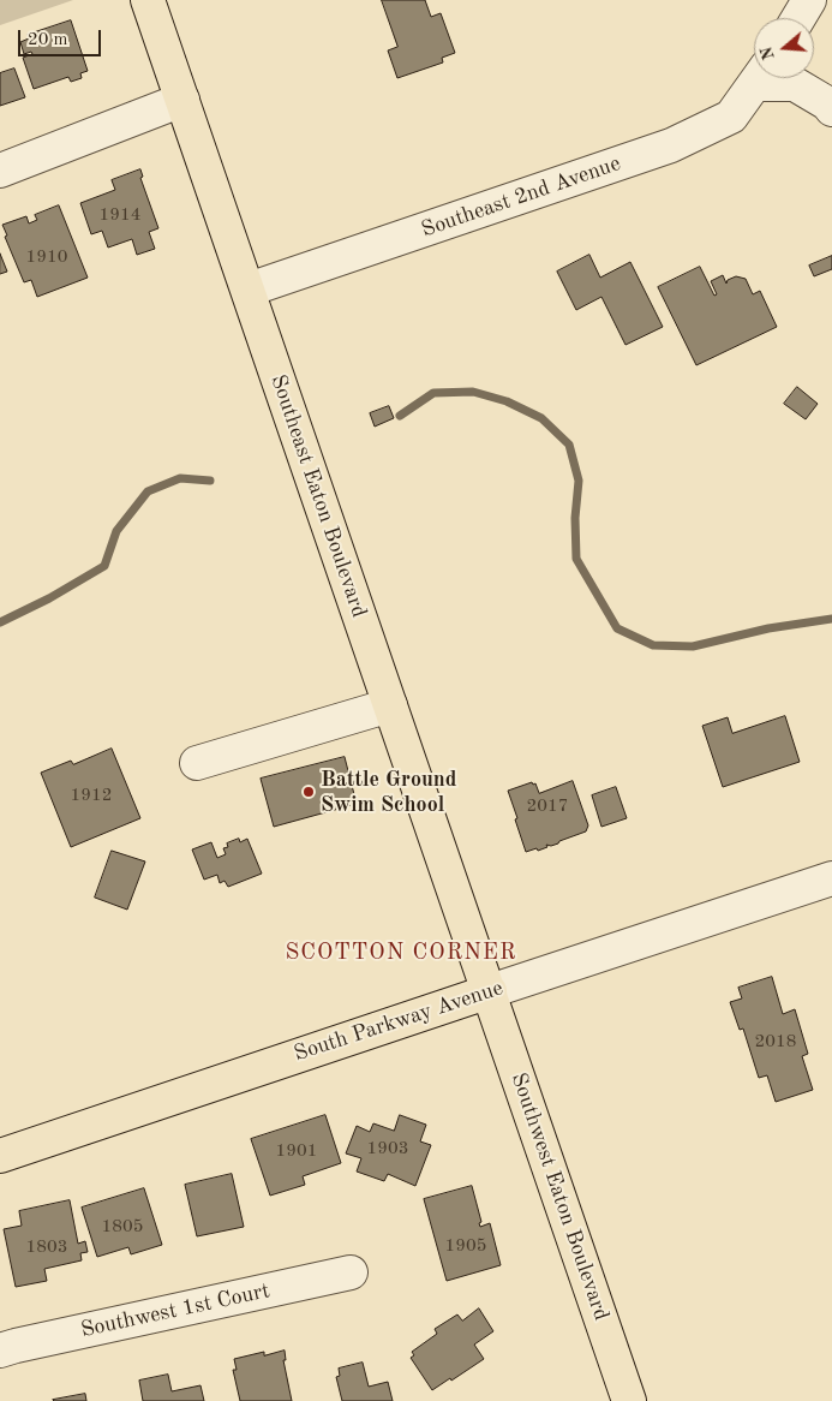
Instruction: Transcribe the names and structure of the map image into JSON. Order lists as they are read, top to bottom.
{
  "streets": {
    "main road": ["Southeast Eaton Boulevard", "South Parkway Avenue", "Southwest Eaton Boulevard"],
    "street": ["Southeast 2nd Avenue", "Southwest 1st Court"]
  },
  "crossings": [
    ["Southeast 2nd Avenue", "Southeast Eaton Boulevard"],
    ["Southeast Eaton Boulevard", "South Parkway Avenue"],
    ["Southeast Eaton Boulevard", "Southwest Eaton Boulevard"],
    ["South Parkway Avenue", "Southwest Eaton Boulevard"]
  ],
  "districts": ["SCOTTON CORNER"],
  "places": ["Battle Ground Swim School"],
  "house_numbers": [
    "1914",
    "1910",
    "1912",
    "2017",
    "2018",
    "1903",
    "1901",
    "1805",
    "1905",
    "1803"
  ],
  "scale_bar": "20 m",
  "north": "left"
}
